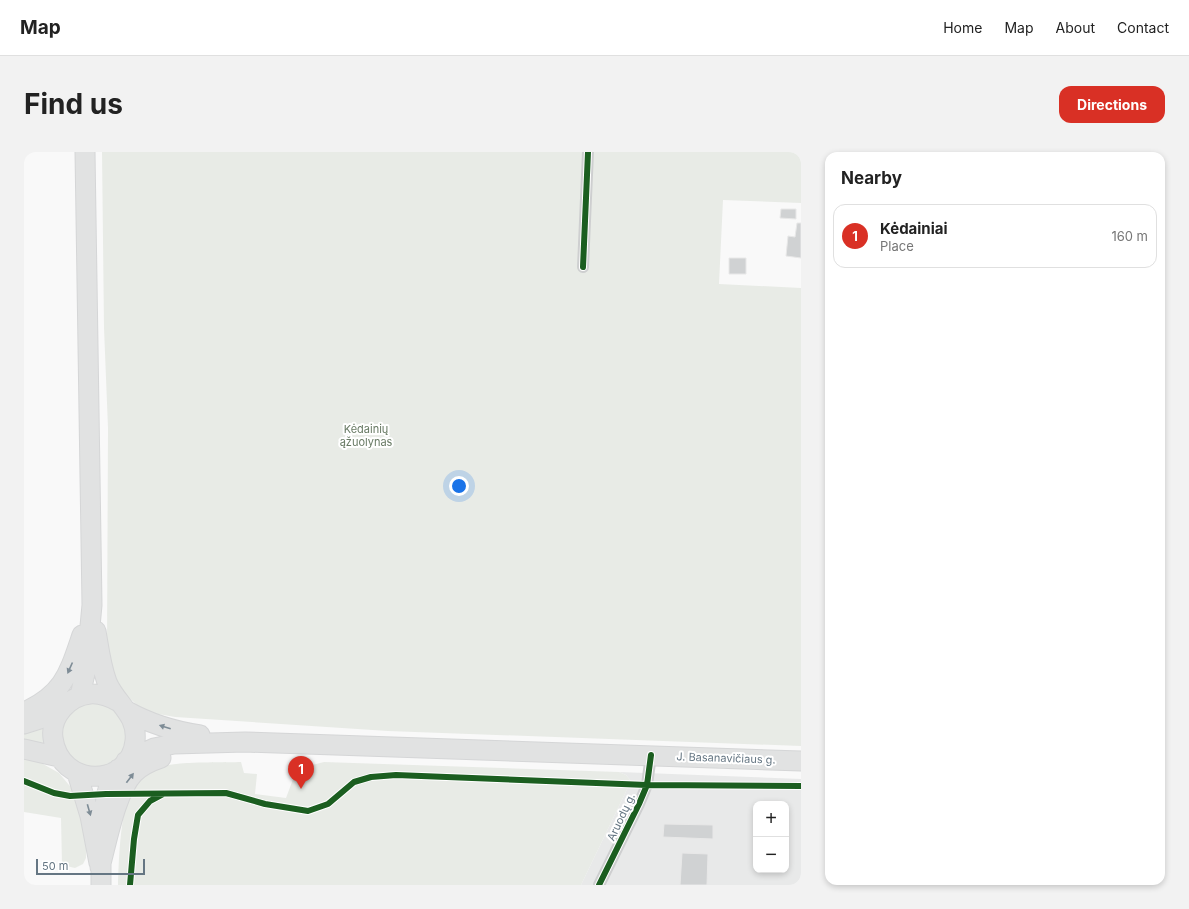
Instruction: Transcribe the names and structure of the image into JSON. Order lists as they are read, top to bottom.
{
  "streets": {
    "main road": ["J. Basanavičiaus g."],
    "street": ["Aruodų g."]
  },
  "crossings": [
    ["J. Basanavičiaus g.", "Aruodų g."]
  ],
  "parks": ["Kėdainių ąžuolynas"],
  "scale_bar": "50 m",
  "page": {
    "header": "Map",
    "nav": [
      "Home",
      "Map",
      "About",
      "Contact"
    ],
    "buttons": "Directions",
    "title": "Find us",
    "heading": "Nearby",
    "list": [
      {
        "mark": "1",
        "name": "Kėdainiai",
        "note": "Place",
        "value": "160 m"
      }
    ],
    "pins": "1",
    "map_buttons": ["+", "−"],
    "scale": "50 m"
  }
}
